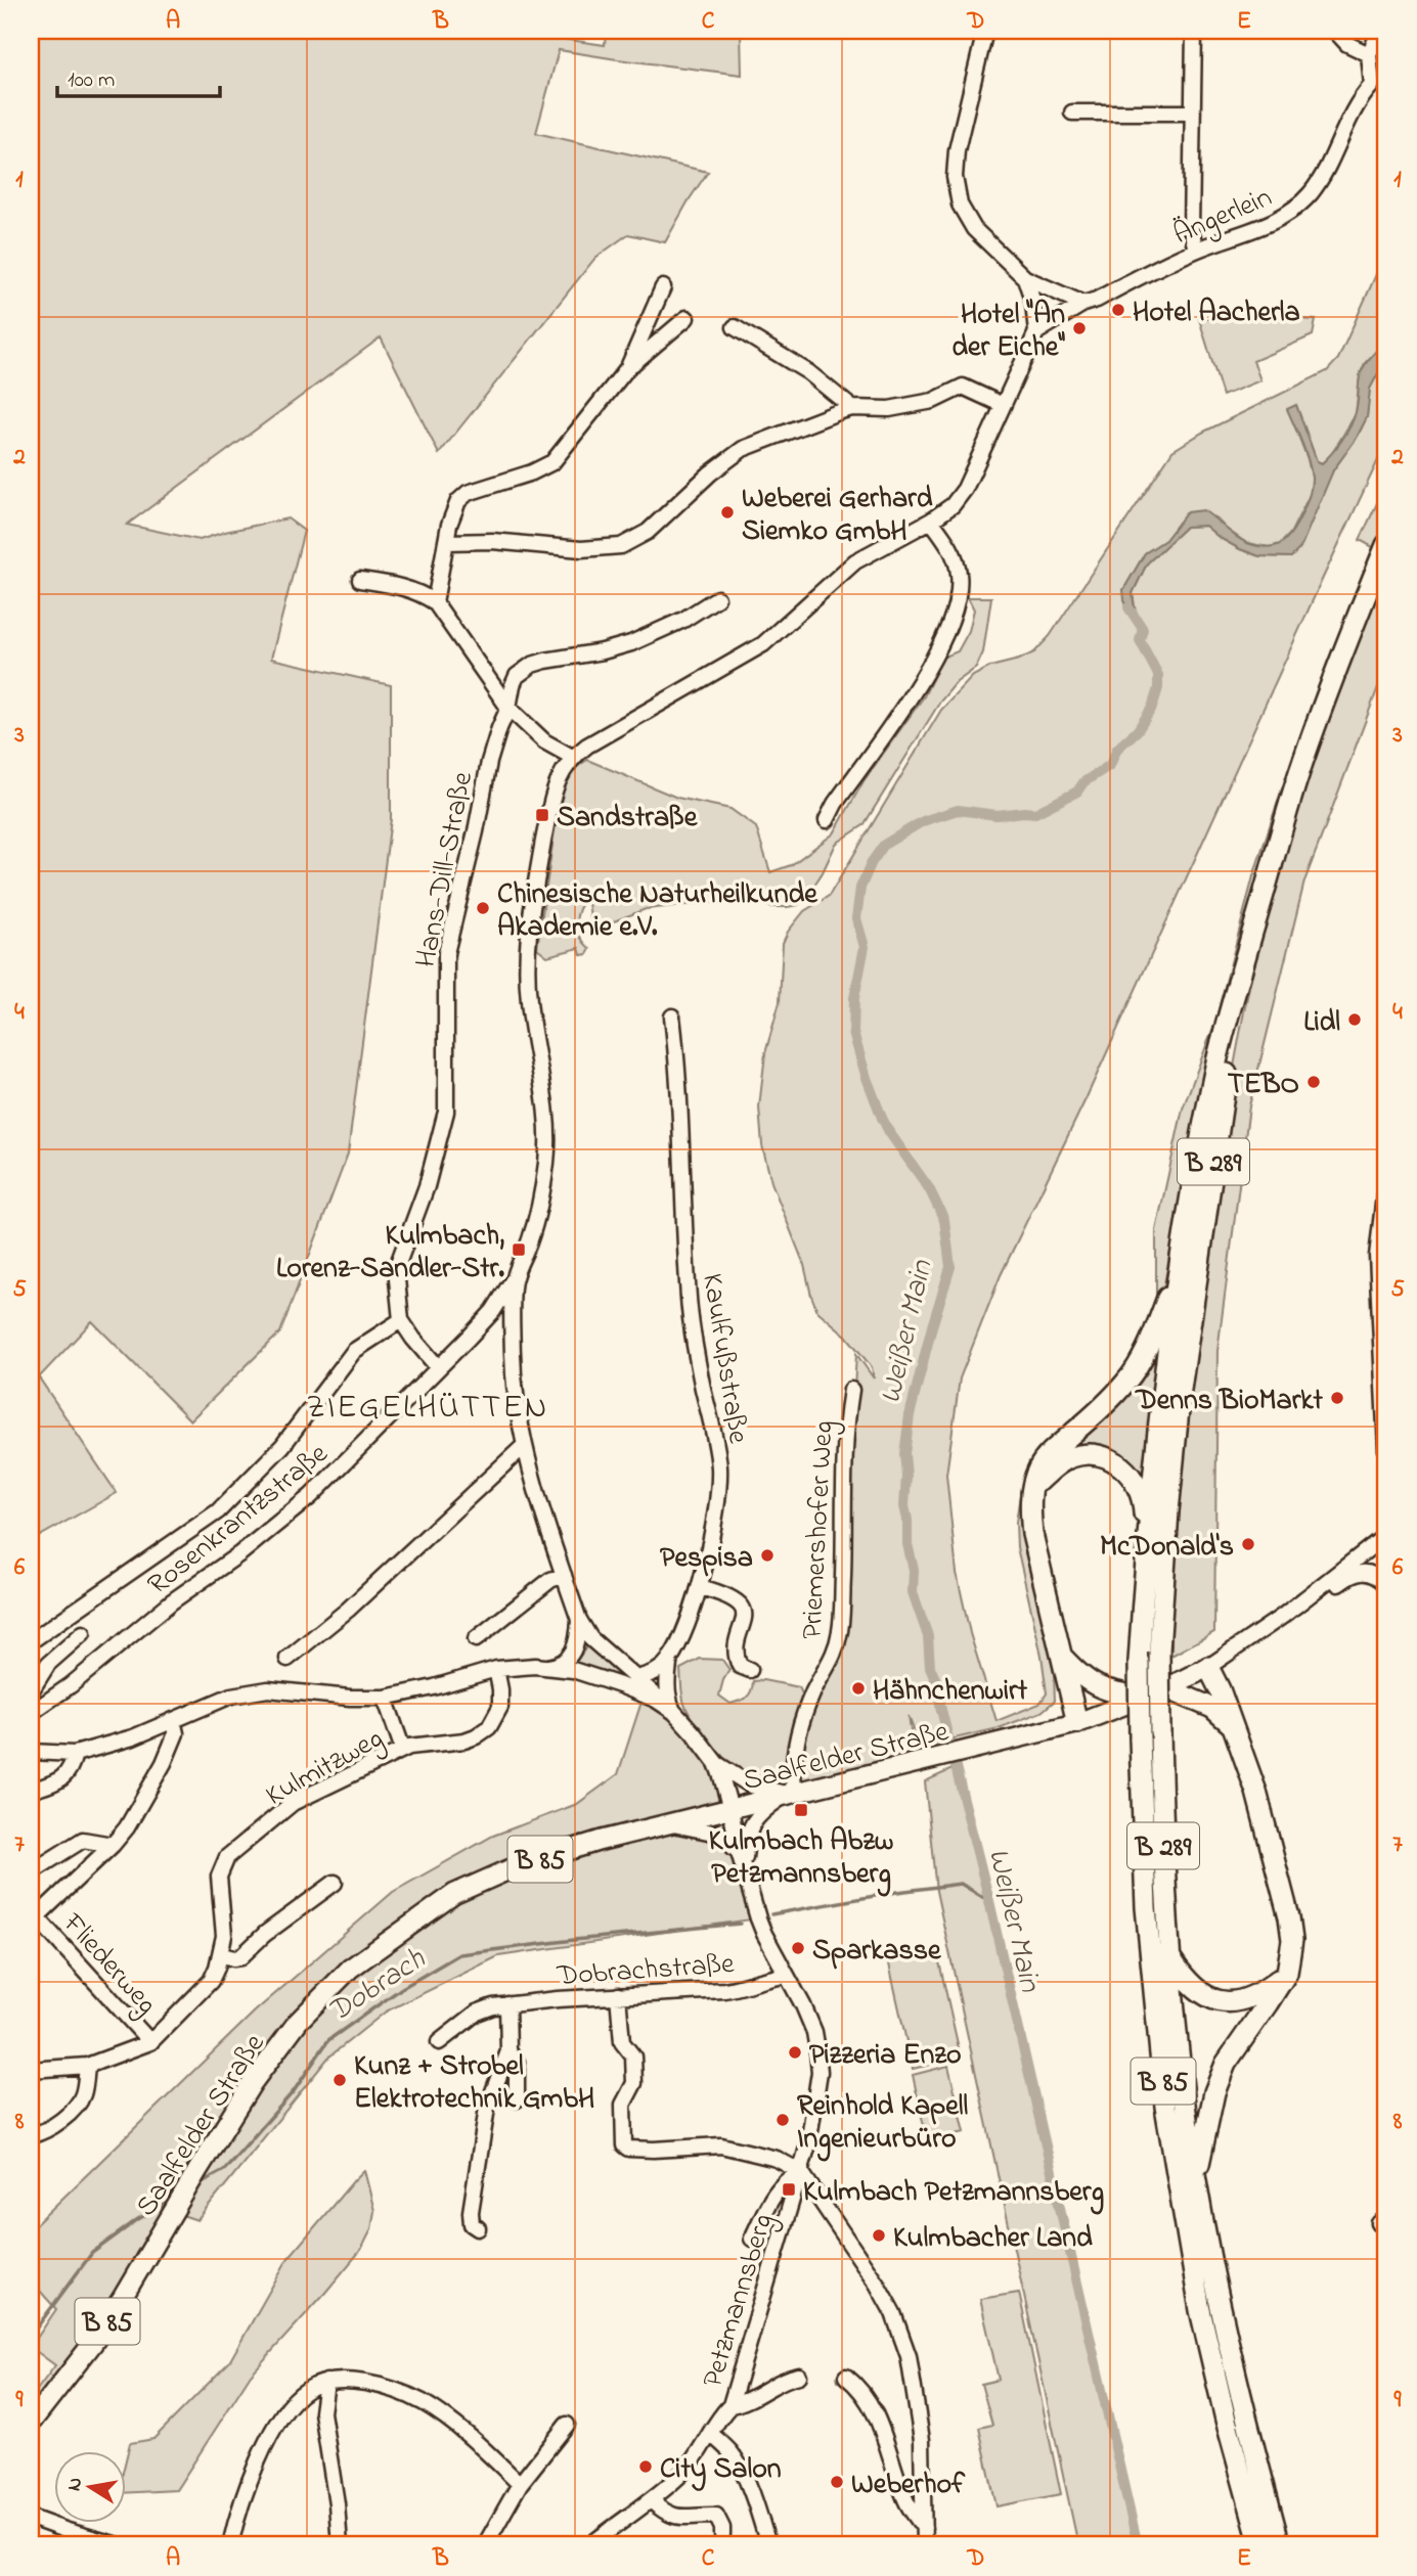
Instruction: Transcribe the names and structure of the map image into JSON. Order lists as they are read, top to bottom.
{
  "streets": {
    "highway": ["B 289", "B 85"],
    "main road": ["Saalfelder Straße"],
    "street": [
      "Ängerlein",
      "Hans-Dill-Straße",
      "Kaulfußstraße",
      "Rosenkrantzstraße",
      "Priemershofer Weg",
      "Kulmitzweg",
      "Fliederweg",
      "Dobrachstraße",
      "Petzmannsberg"
    ]
  },
  "crossings": [
    ["B 289", "B 85"],
    ["Priemershofer Weg", "Saalfelder Straße"],
    ["Kulmitzweg", "Fliederweg"]
  ],
  "districts": ["ZIEGELHÜTTEN"],
  "water": ["Weißer Main", "Dobrach"],
  "places": {
    "other": [
      "Hotel Aacherla",
      "Hotel \"An der Eiche\"",
      "Weberei Gerhard Siemko GmbH",
      "Chinesische Naturheilkunde Akademie e.V.",
      "Lidl",
      "TEBO",
      "Denns BioMarkt",
      "McDonald's",
      "Pespisa",
      "Hähnchenwirt",
      "Sparkasse",
      "Pizzeria Enzo",
      "Kunz + Strobel Elektrotechnik GmbH",
      "Reinhold Kapell Ingenieurbüro",
      "Kulmbacher Land",
      "City Salon",
      "Weberhof"
    ],
    "transit": [
      "Sandstraße",
      "Kulmbach, Lorenz-Sandler-Str.",
      "Kulmbach Abzw Petzmannsberg",
      "Kulmbach Petzmannsberg"
    ]
  },
  "scale_bar": "100 m",
  "north": "left",
  "grid": {
    "columns": [
      "A",
      "B",
      "C",
      "D",
      "E"
    ],
    "rows": [
      "1",
      "2",
      "3",
      "4",
      "5",
      "6",
      "7",
      "8",
      "9"
    ]
  }
}
